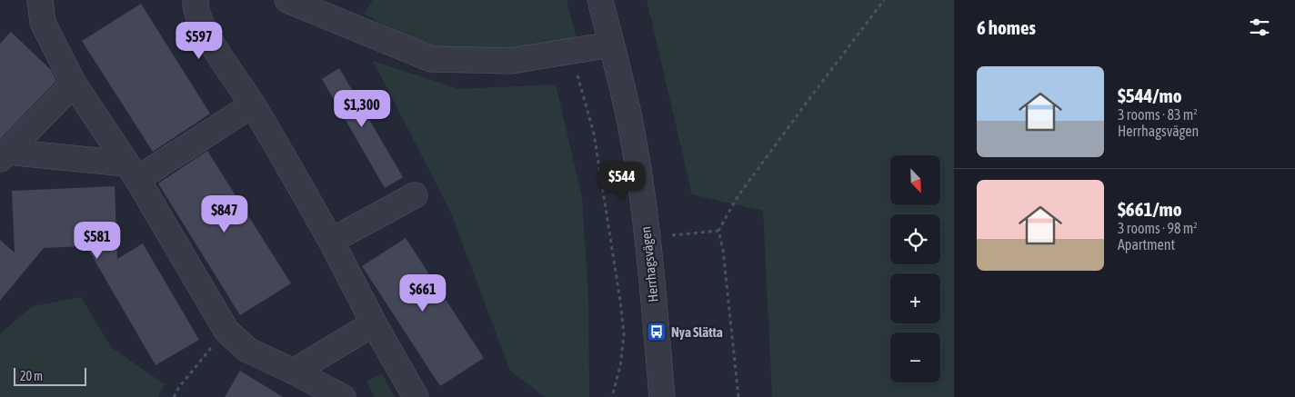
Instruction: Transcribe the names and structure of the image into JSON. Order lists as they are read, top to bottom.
{
  "streets": {
    "street": ["Herrhagsvägen"]
  },
  "places": {
    "bus stop": ["Nya Slätta"]
  },
  "scale_bar": "20 m",
  "north": "bottom right",
  "page": {
    "heading": "6 homes",
    "price": [
      "$597",
      "$1,300",
      "$544",
      "$847",
      "$581",
      "$661"
    ],
    "list": [
      {
        "name": "$544/mo",
        "note": "3 rooms · 83 m² · Herrhagsvägen"
      },
      {
        "name": "$661/mo",
        "note": "3 rooms · 98 m² · Apartment"
      }
    ],
    "map_buttons": ["+", "−"],
    "scale": "20 m"
  }
}
